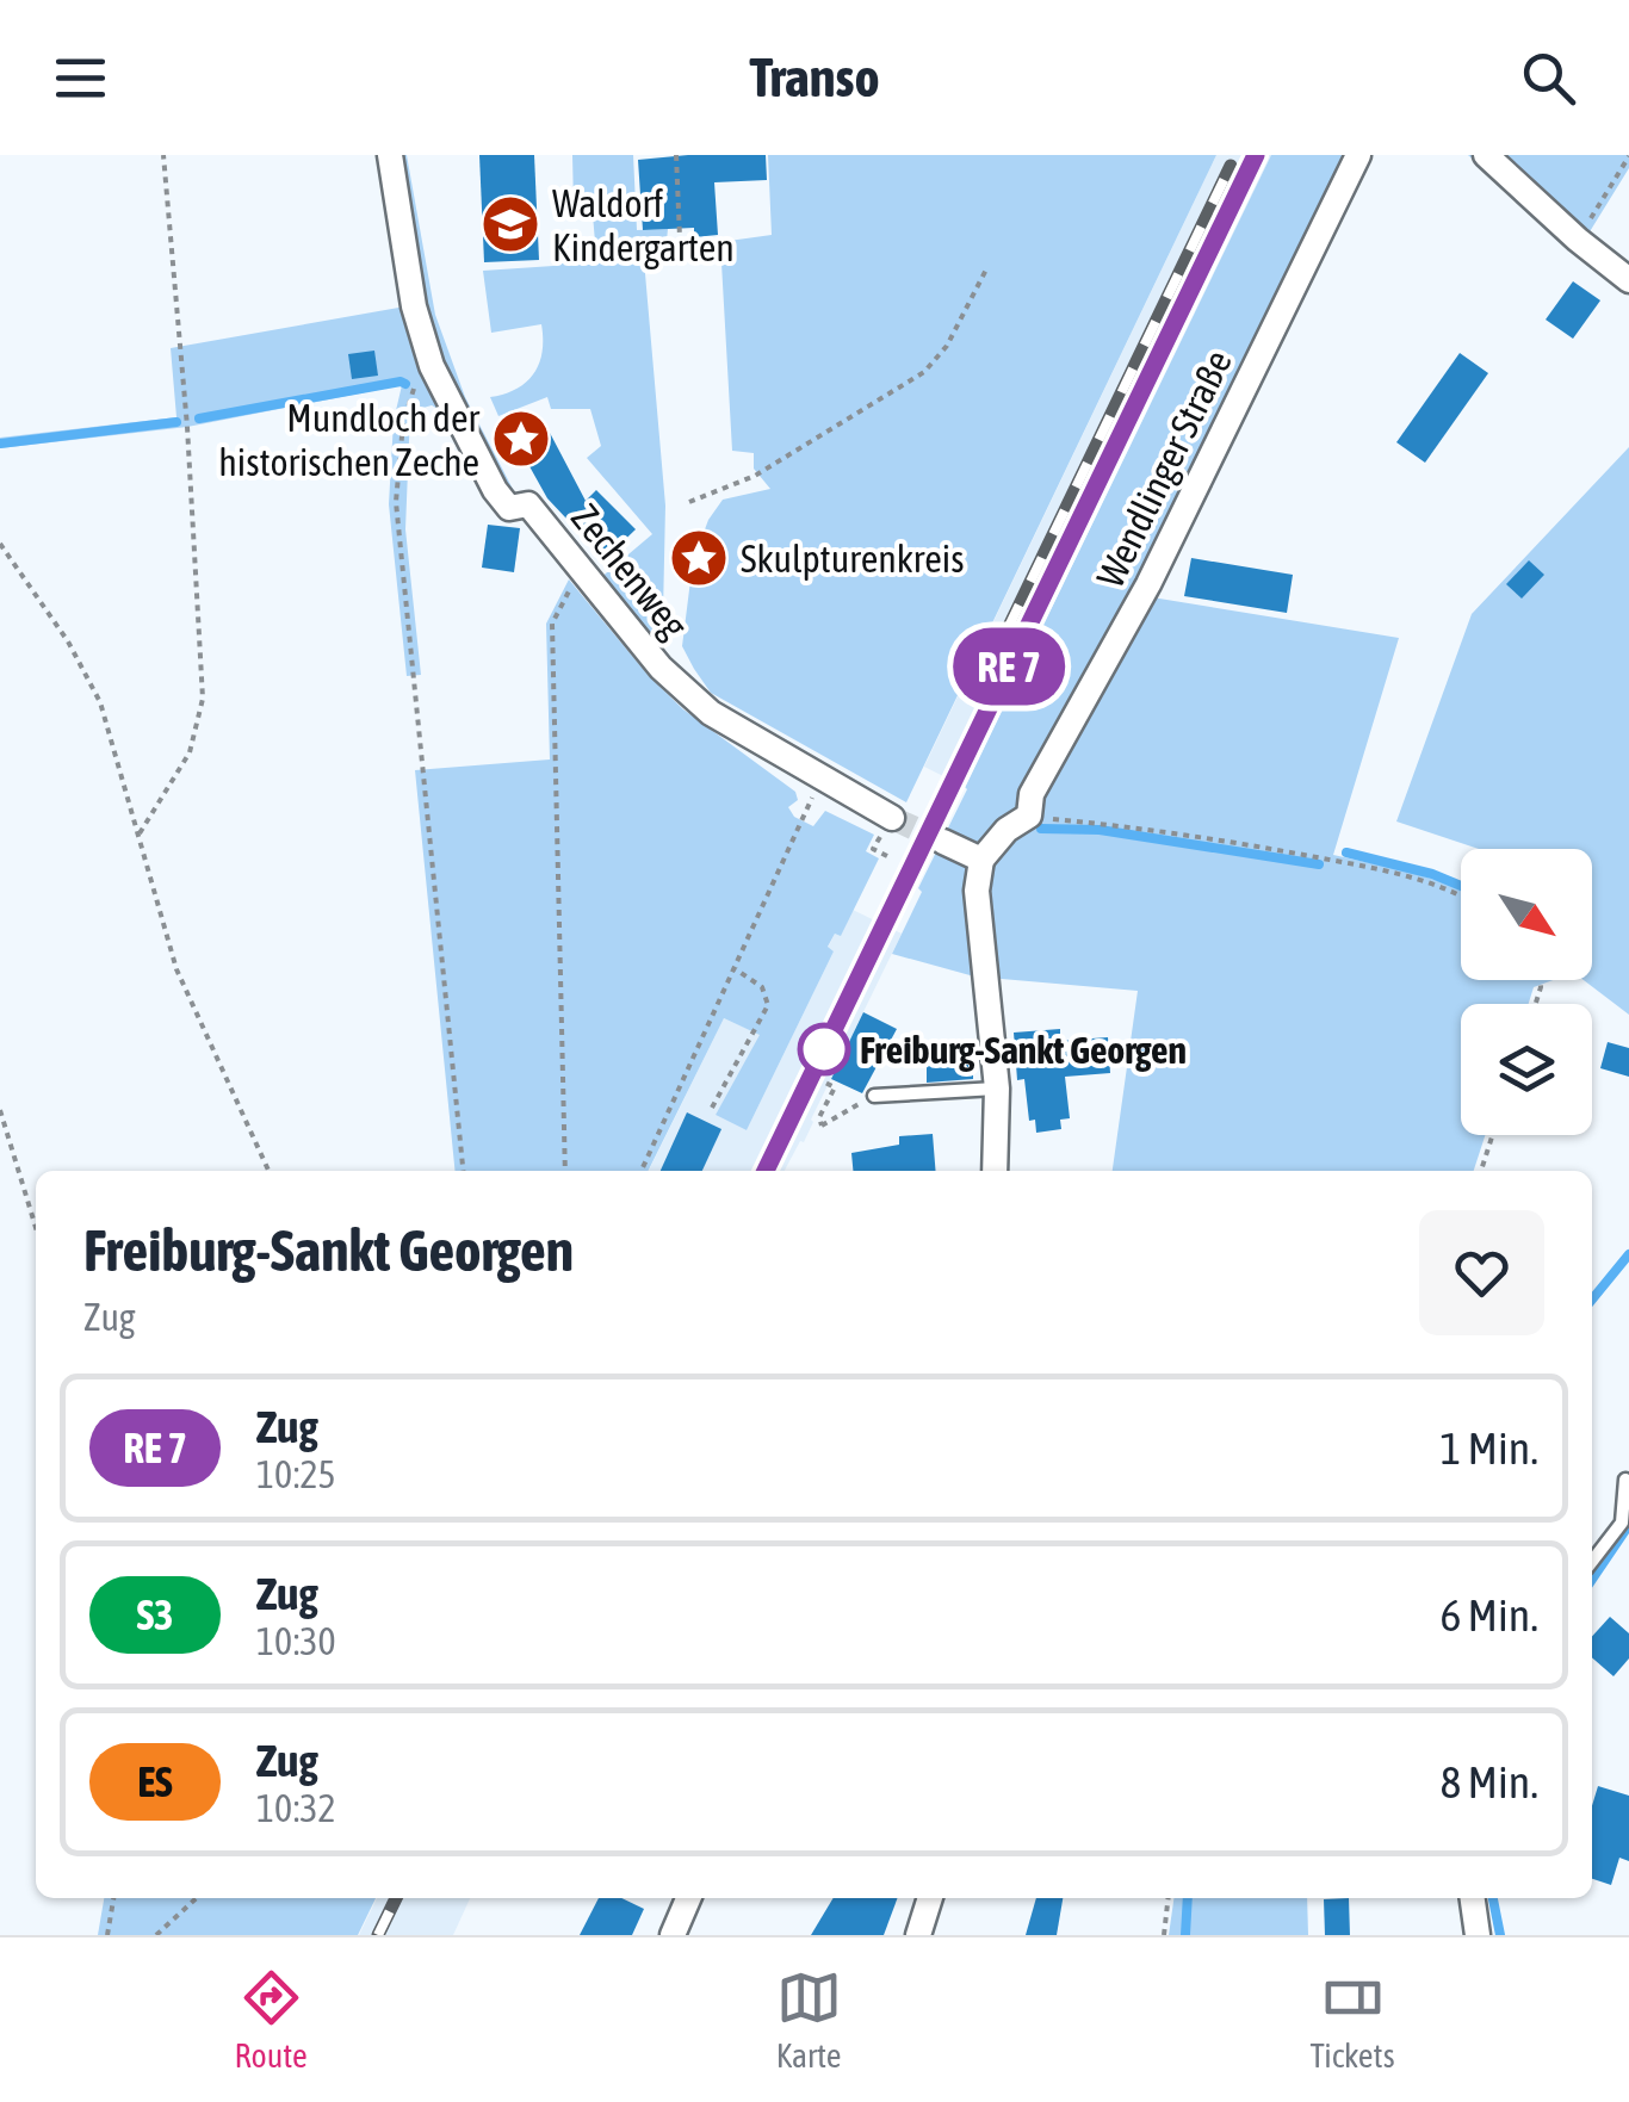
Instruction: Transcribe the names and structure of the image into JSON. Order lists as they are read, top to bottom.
{
  "streets": {
    "street": ["Wendlinger Straße", "Zechenweg"]
  },
  "places": {
    "school or university": ["Waldorf Kindergarten"],
    "place": ["Mundloch der historischen Zeche", "Skulpturenkreis"],
    "other": ["Freiburg-Sankt Georgen"]
  },
  "north": "bottom right",
  "page": {
    "header": "Transo",
    "on_map": "RE 7",
    "heading": ["Freiburg-Sankt Georgen", "Zug"],
    "list": [
      {
        "mark": "RE 7",
        "name": "Zug",
        "note": "10:25",
        "value": "1 Min."
      },
      {
        "mark": "S3",
        "name": "Zug",
        "note": "10:30",
        "value": "6 Min."
      },
      {
        "mark": "ES",
        "name": "Zug",
        "note": "10:32",
        "value": "8 Min."
      }
    ],
    "tabs": ["Route", "Karte", "Tickets"]
  }
}
